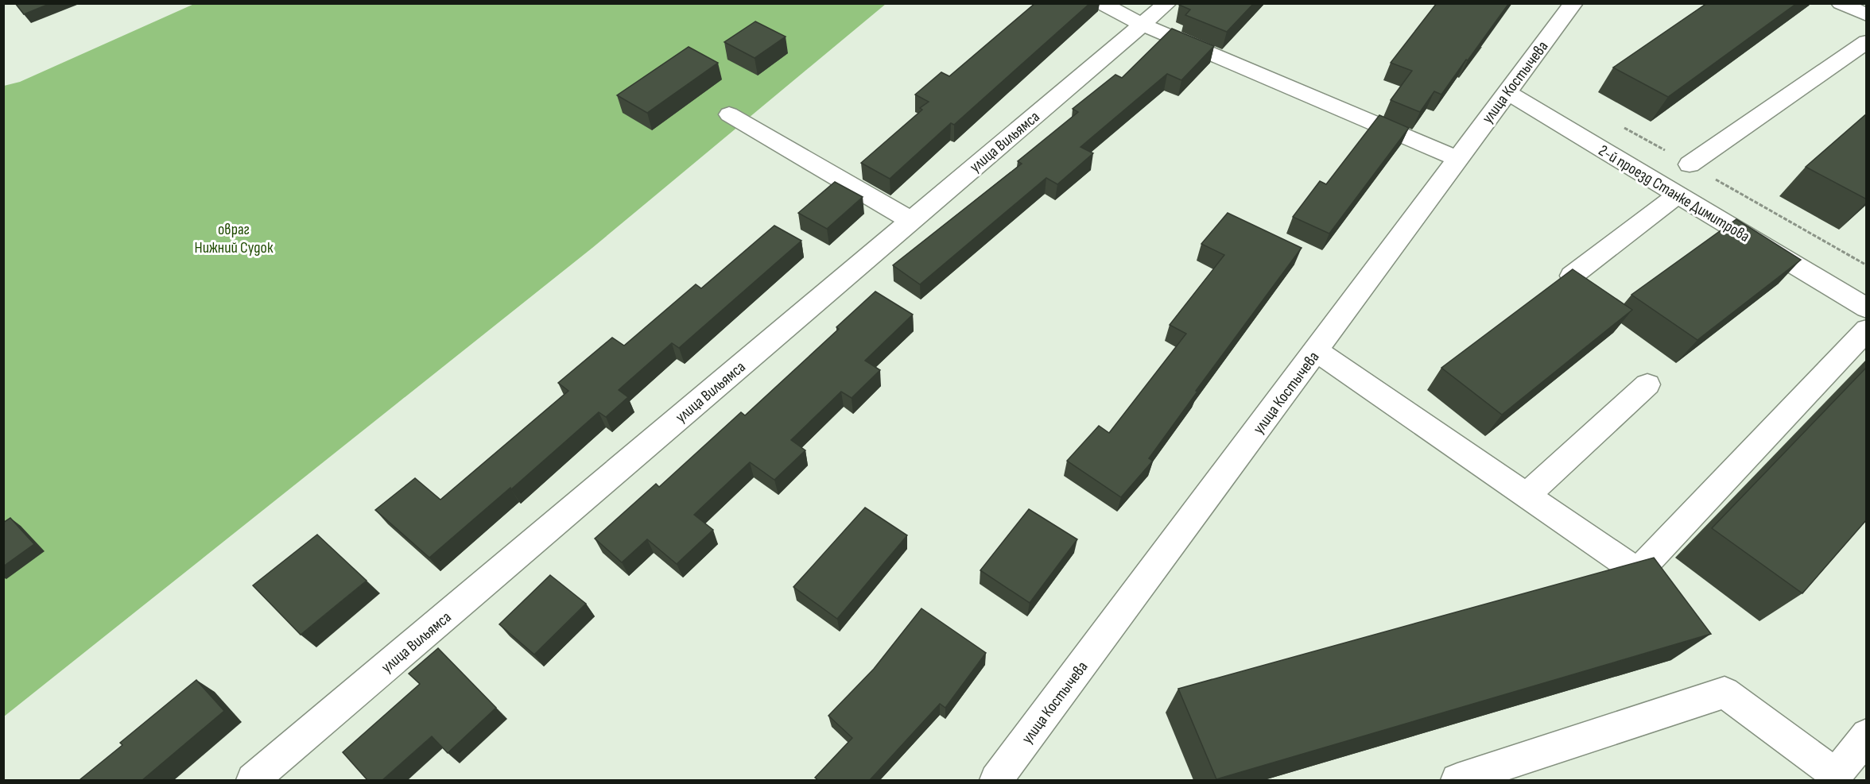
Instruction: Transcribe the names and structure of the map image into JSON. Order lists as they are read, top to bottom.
{
  "streets": {
    "street": ["улица Костычева", "улица Вильямса", "2-й проезд Станке Димитрова"]
  },
  "crossings": [
    ["улица Костычева", "2-й проезд Станке Димитрова"]
  ],
  "parks": ["овраг Нижний Судок"]
}
